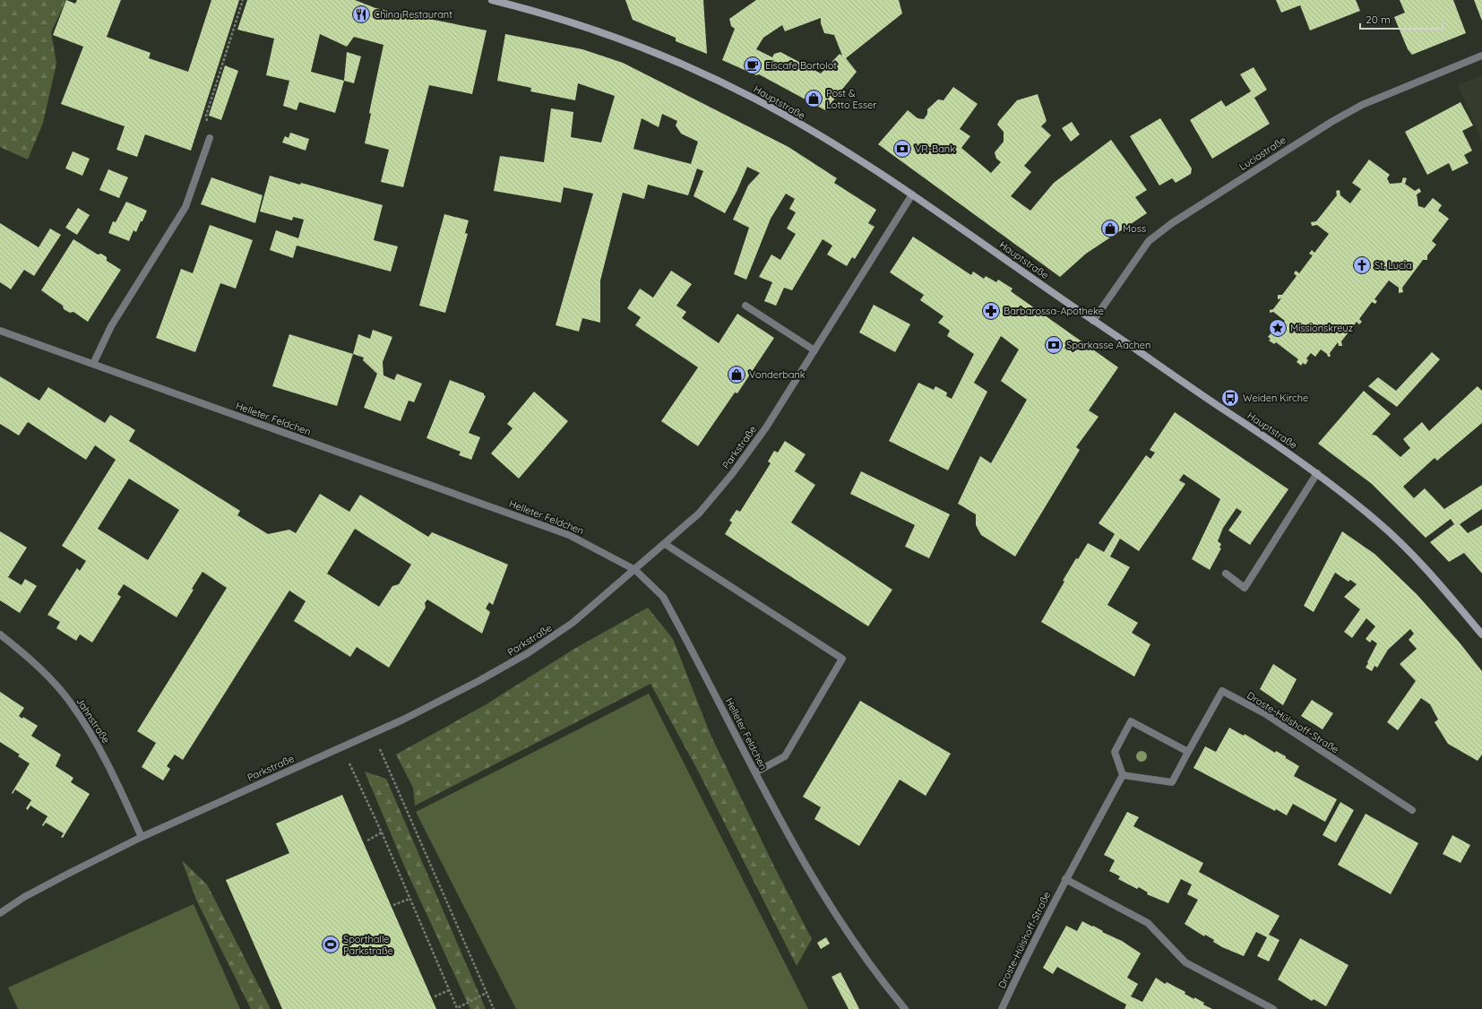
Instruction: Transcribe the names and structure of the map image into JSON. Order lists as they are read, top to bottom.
{
  "streets": {
    "main road": ["Hauptstraße"],
    "street": [
      "Luciastraße",
      "Helleter Feldchen",
      "Parkstraße",
      "Jahnstraße",
      "Droste-Hülshoff-Straße"
    ]
  },
  "crossings": [
    ["Hauptstraße", "Luciastraße"],
    ["Hauptstraße", "Parkstraße"],
    ["Helleter Feldchen", "Parkstraße"],
    ["Parkstraße", "Jahnstraße"]
  ],
  "places": {
    "restaurant": ["China Restaurant"],
    "cafe": ["Eiscafe Bortolot"],
    "shop": ["Post & Lotto Esser", "Moss", "Vonderbank"],
    "bank": ["VR-Bank", "Sparkasse Aachen"],
    "church": ["St. Lucia"],
    "pharmacy": ["Barbarossa-Apotheke"],
    "place": ["Missionskreuz"],
    "bus stop": ["Weiden Kirche"],
    "sports": ["Sporthalle Parkstraße"]
  },
  "scale_bar": "20 m"
}
